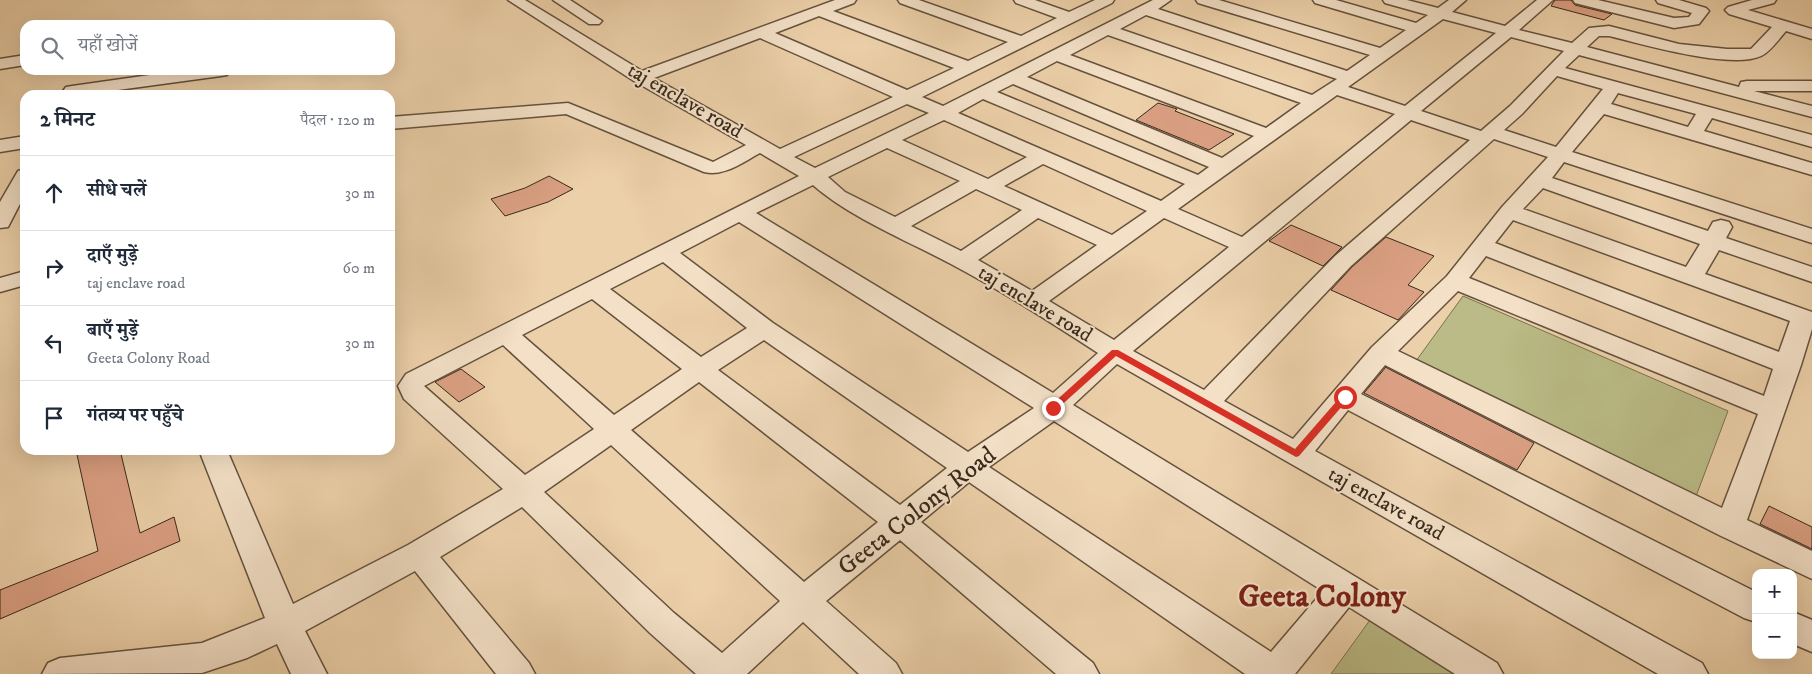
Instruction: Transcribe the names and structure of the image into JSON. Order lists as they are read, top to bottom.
{
  "streets": {
    "street": ["taj enclave road", "Geeta Colony Road"]
  },
  "crossings": [
    ["taj enclave road", "Geeta Colony Road"]
  ],
  "districts": ["Geeta Colony"],
  "page": {
    "search": "यहाँ खोजें",
    "heading": ["2 मिनट", "पैदल · 120 m"],
    "list": [
      ["सीधे चलें", "30 m"],
      ["दाएँ मुड़ें", "taj enclave road", "60 m"],
      ["बाएँ मुड़ें", "Geeta Colony Road", "30 m"],
      "गंतव्य पर पहुँचे"
    ],
    "map_buttons": ["+", "−"]
  }
}
